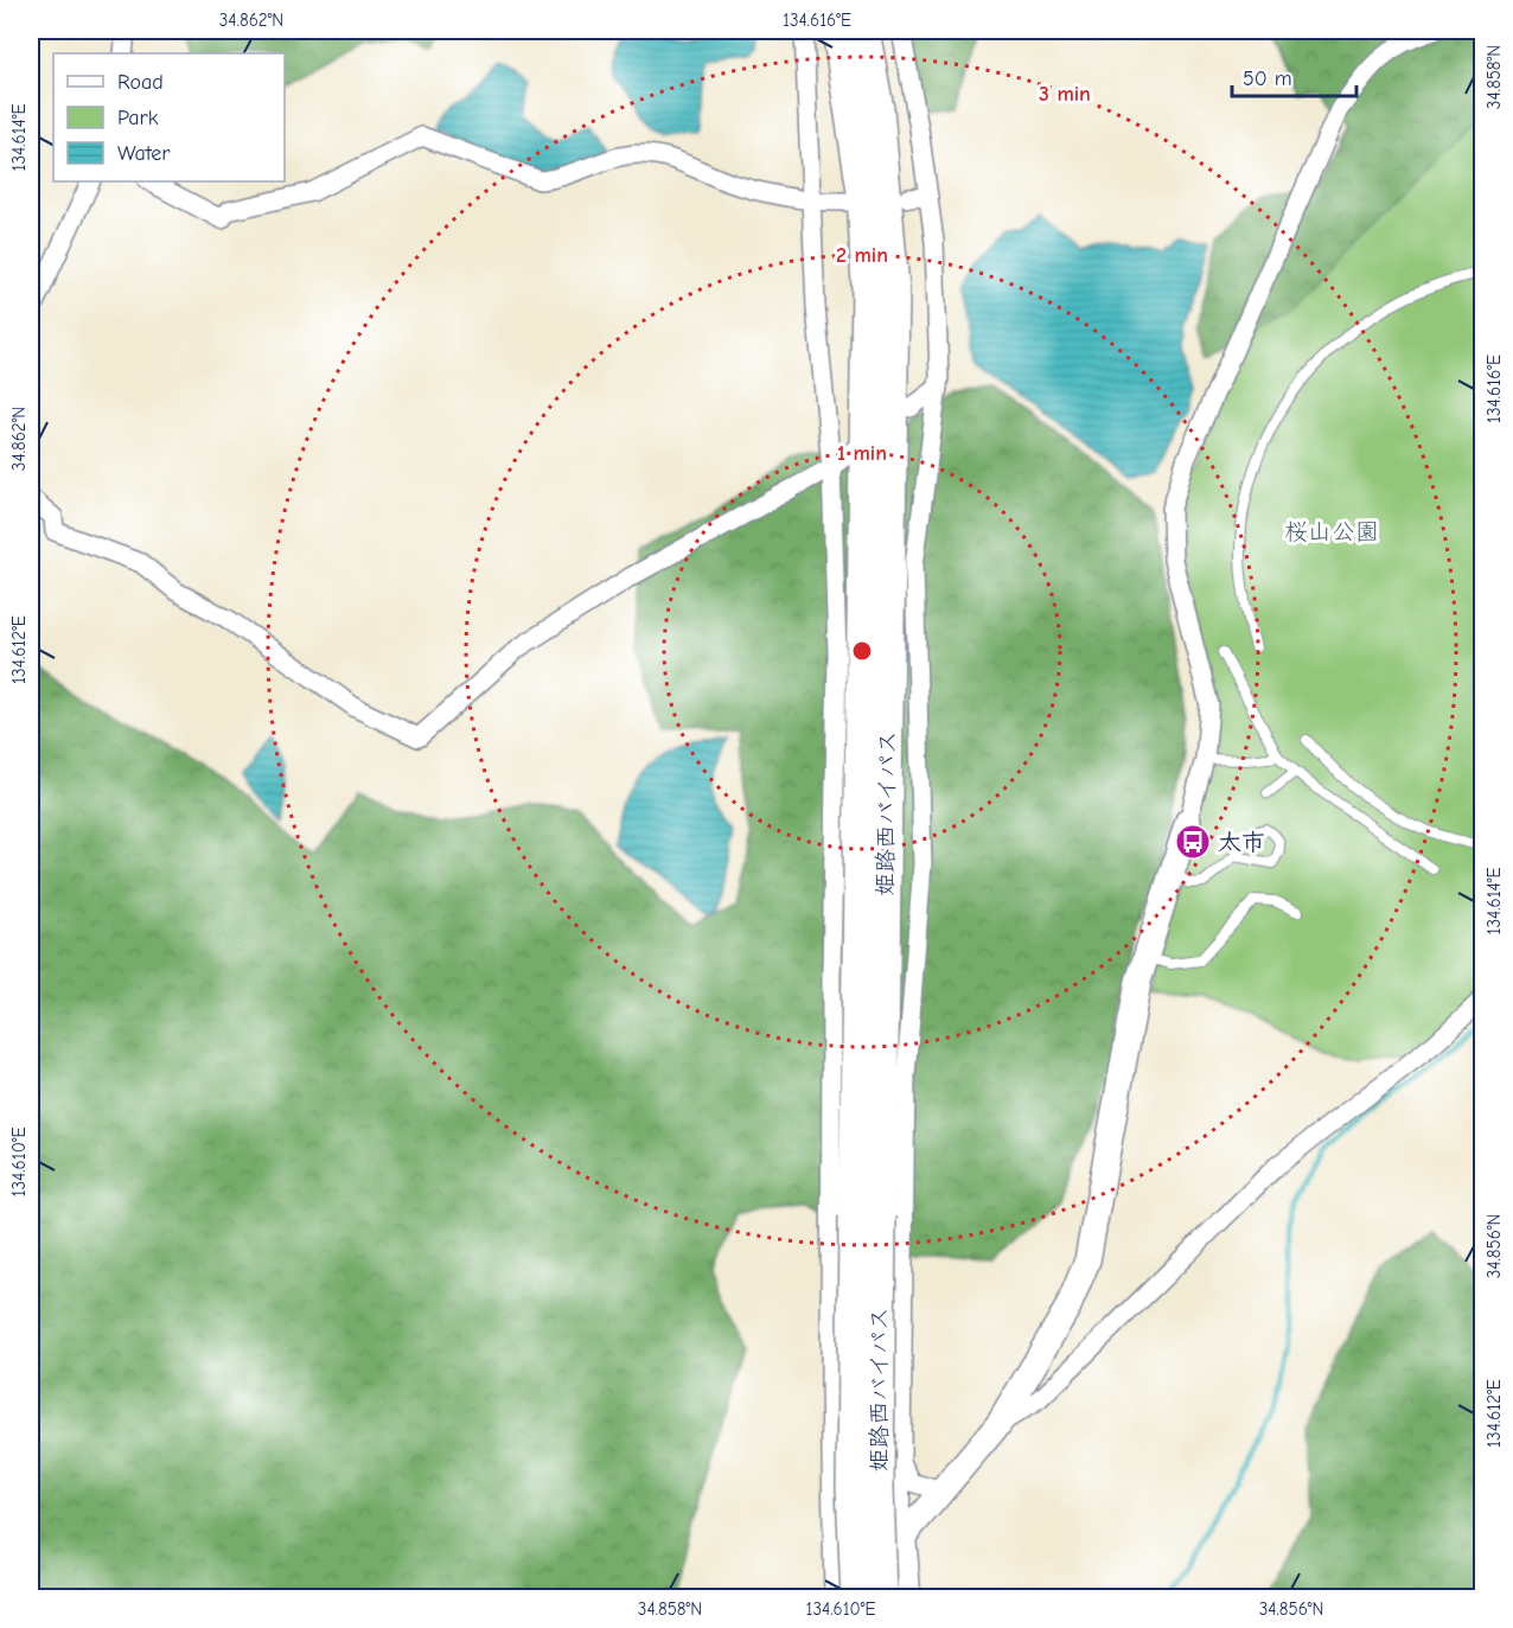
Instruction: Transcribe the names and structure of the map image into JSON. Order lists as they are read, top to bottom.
{
  "streets": {
    "highway": ["姫路西バイパス"]
  },
  "parks": ["桜山公園"],
  "places": {
    "bus stop": ["太市"]
  },
  "legend": ["Road", "Park", "Water"],
  "scale_bar": "50 m",
  "coordinates": [
    "34.862°N",
    "134.616°E",
    "34.858°N",
    "134.614°E",
    "134.612°E",
    "134.610°E",
    "34.856°N"
  ],
  "rings": ["3 min", "2 min", "1 min"]
}
